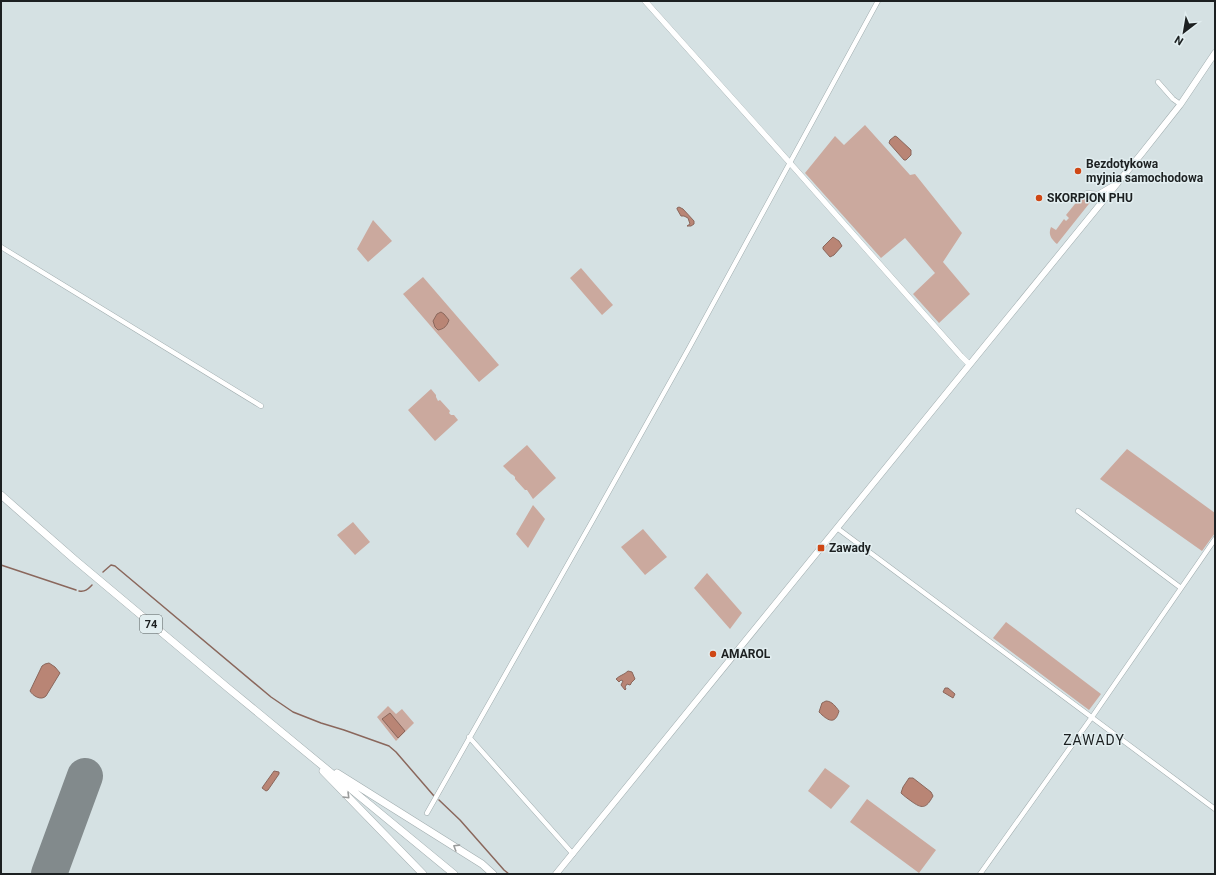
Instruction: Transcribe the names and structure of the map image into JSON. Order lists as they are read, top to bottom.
{
  "streets": {
    "main road": ["74"]
  },
  "districts": ["ZAWADY"],
  "places": {
    "other": ["Bezdotykowa myjnia samochodowa", "SKORPION PHU", "AMAROL"],
    "transit": ["Zawady"]
  },
  "north": "bottom left"
}
